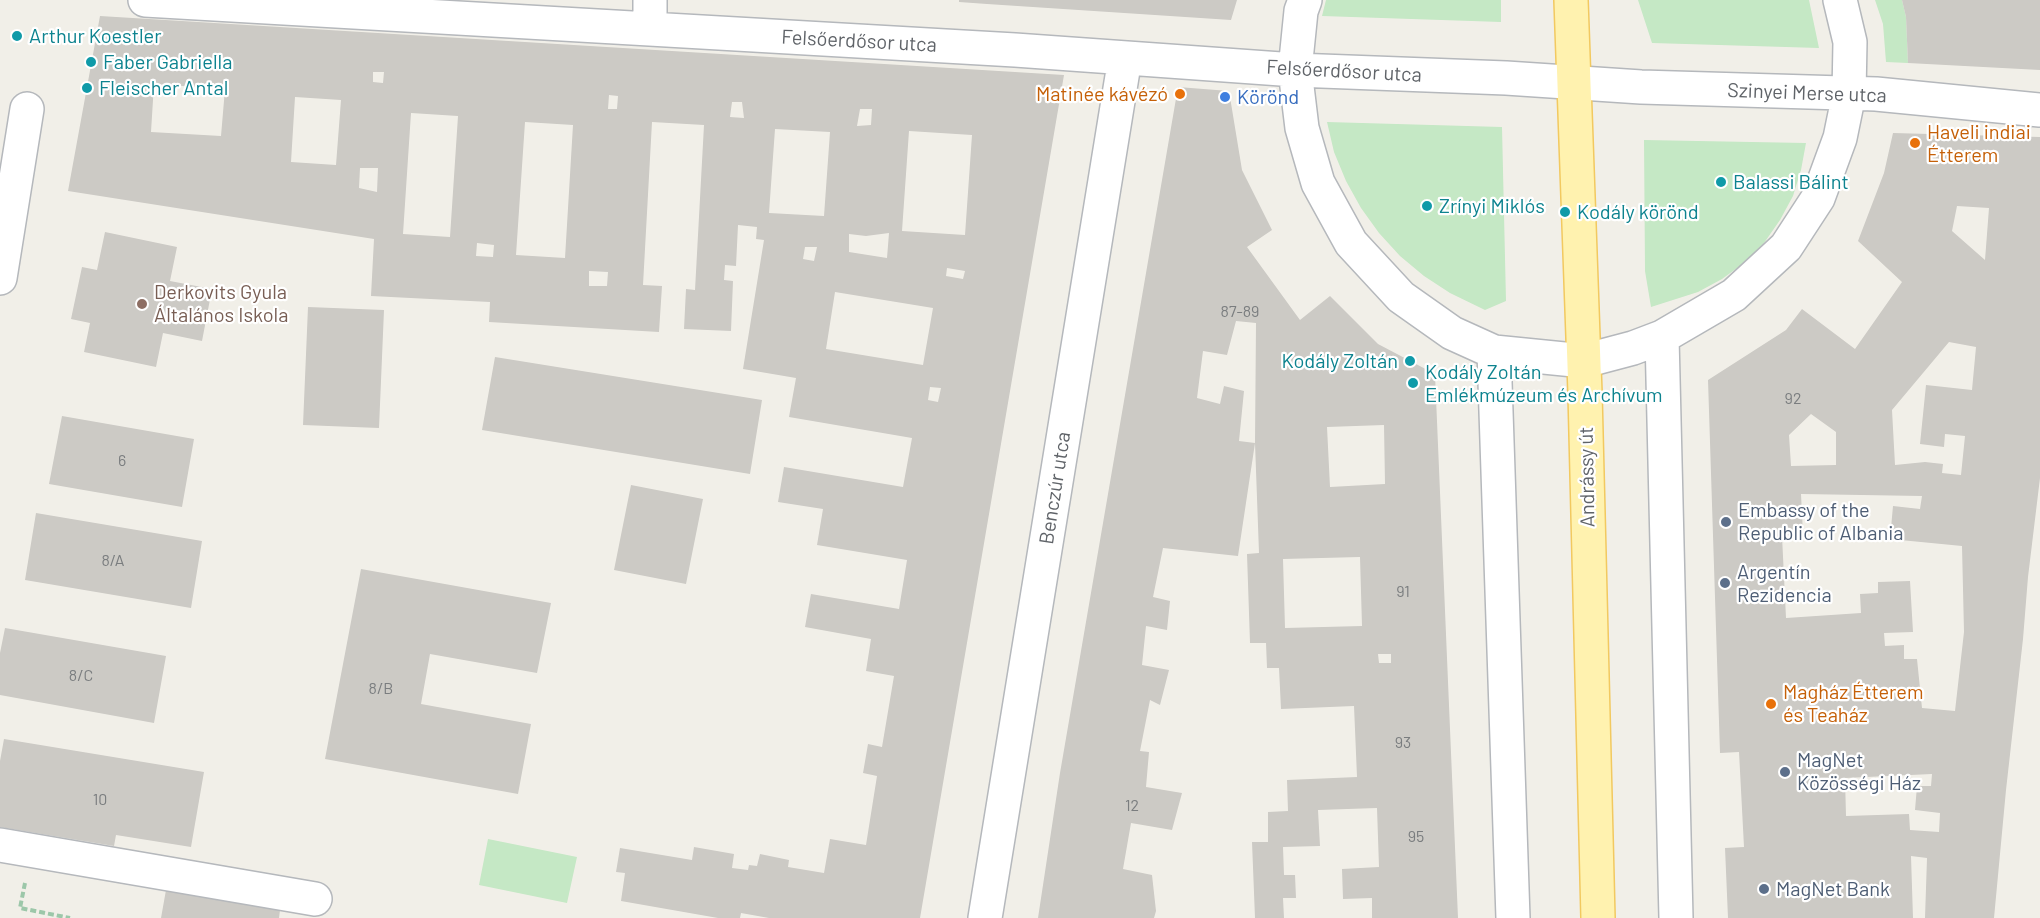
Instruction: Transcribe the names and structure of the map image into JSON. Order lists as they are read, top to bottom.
{
  "streets": {
    "main road": ["Andrássy út"],
    "street": ["Felsőerdősor utca", "Szinyei Merse utca", "Benczúr utca"]
  },
  "crossings": [
    ["Felsőerdősor utca", "Szinyei Merse utca"],
    ["Felsőerdősor utca", "Andrássy út"],
    ["Felsőerdősor utca", "Benczúr utca"],
    ["Szinyei Merse utca", "Andrássy út"]
  ],
  "places": [
    "Arthur Koestler",
    "Faber Gabriella",
    "Fleischer Antal",
    "Matinée kávézó",
    "Körönd",
    "Haveli indiai Étterem",
    "Balassi Bálint",
    "Zrínyi Miklós",
    "Kodály körönd",
    "Derkovits Gyula Általános Iskola",
    "Kodály Zoltán",
    "Kodály Zoltán Emlékmúzeum és Archívum",
    "Embassy of the Republic of Albania",
    "Argentín Rezidencia",
    "Magház Étterem és Teaház",
    "MagNet Közösségi Ház",
    "MagNet Bank"
  ],
  "house_numbers": [
    "87-89",
    "92",
    "6",
    "8/A",
    "91",
    "8/C",
    "8/B",
    "93",
    "10",
    "12",
    "95"
  ]
}
